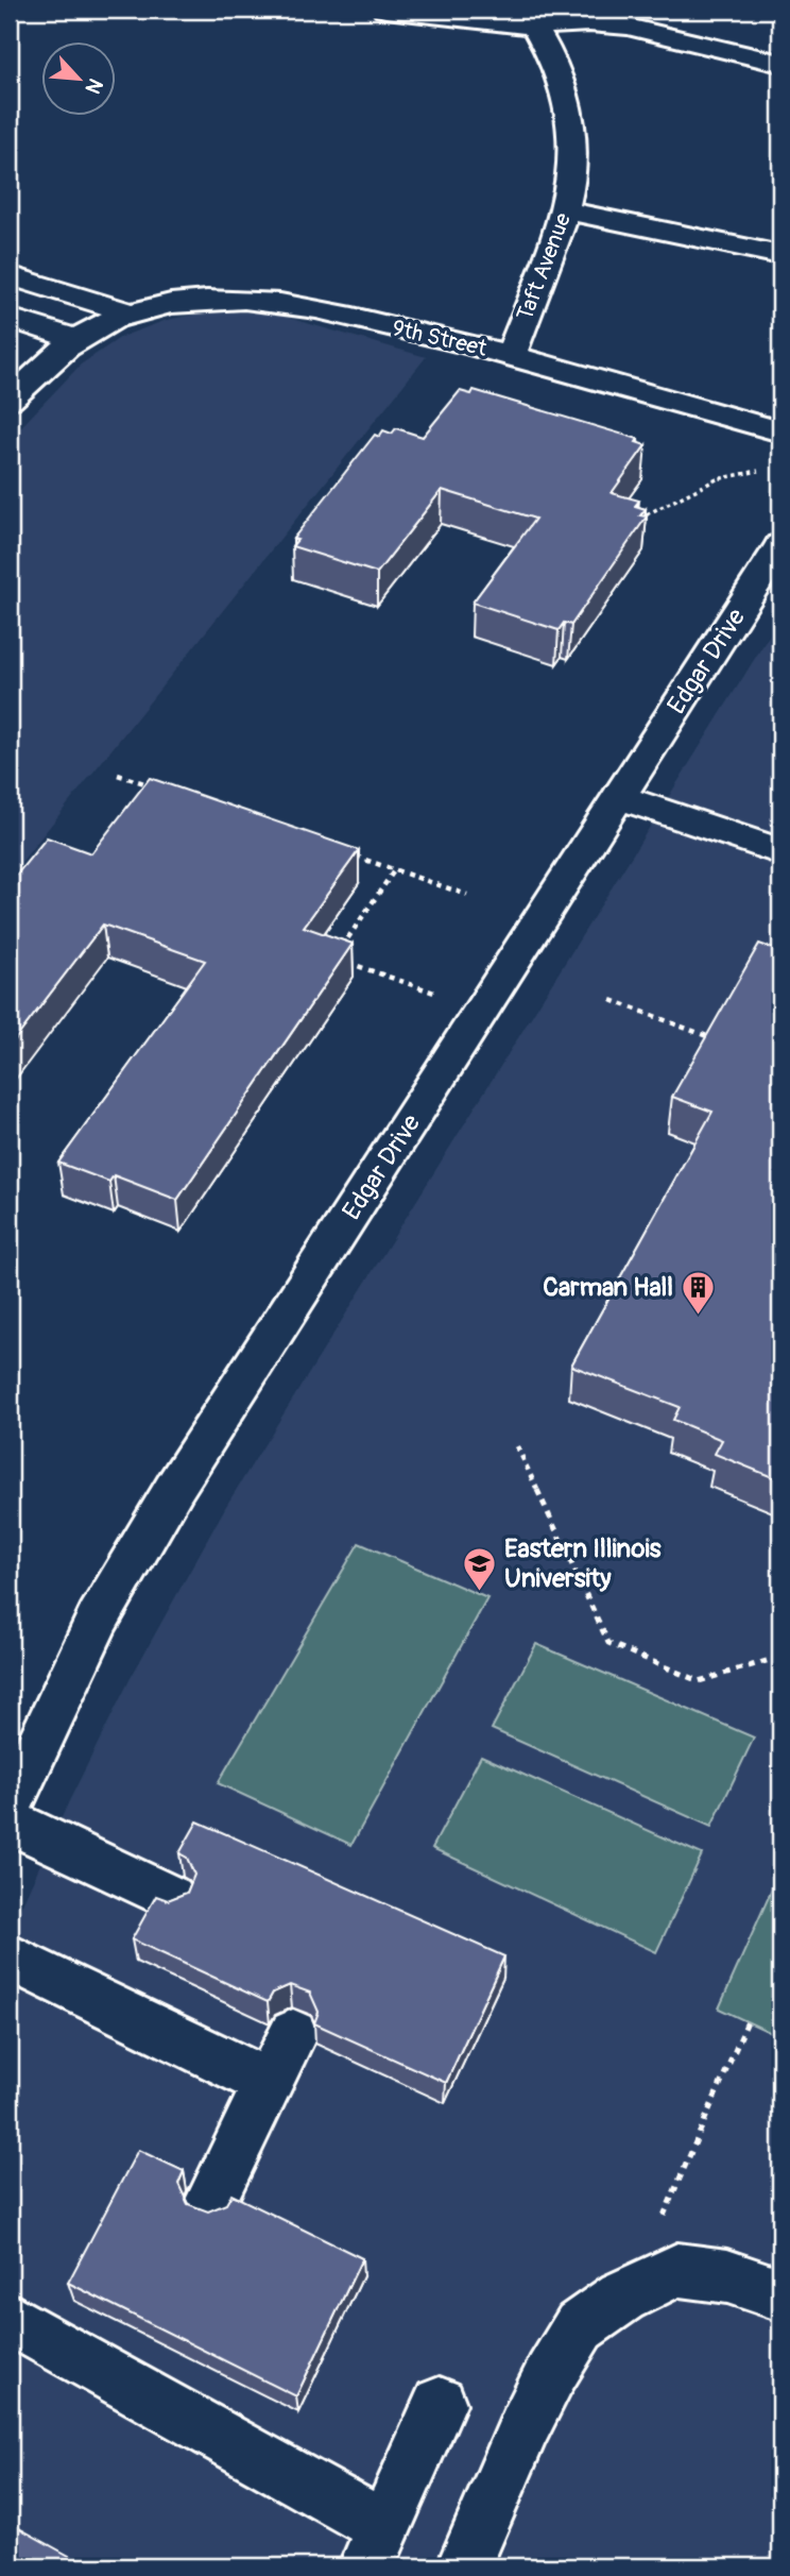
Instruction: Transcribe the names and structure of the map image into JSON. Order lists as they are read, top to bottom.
{
  "streets": {
    "street": ["Taft Avenue", "9th Street", "Edgar Drive"]
  },
  "crossings": [
    ["Taft Avenue", "9th Street"]
  ],
  "places": {
    "building": ["Carman Hall"],
    "school or university": ["Eastern Illinois University"]
  },
  "north": "bottom right"
}
